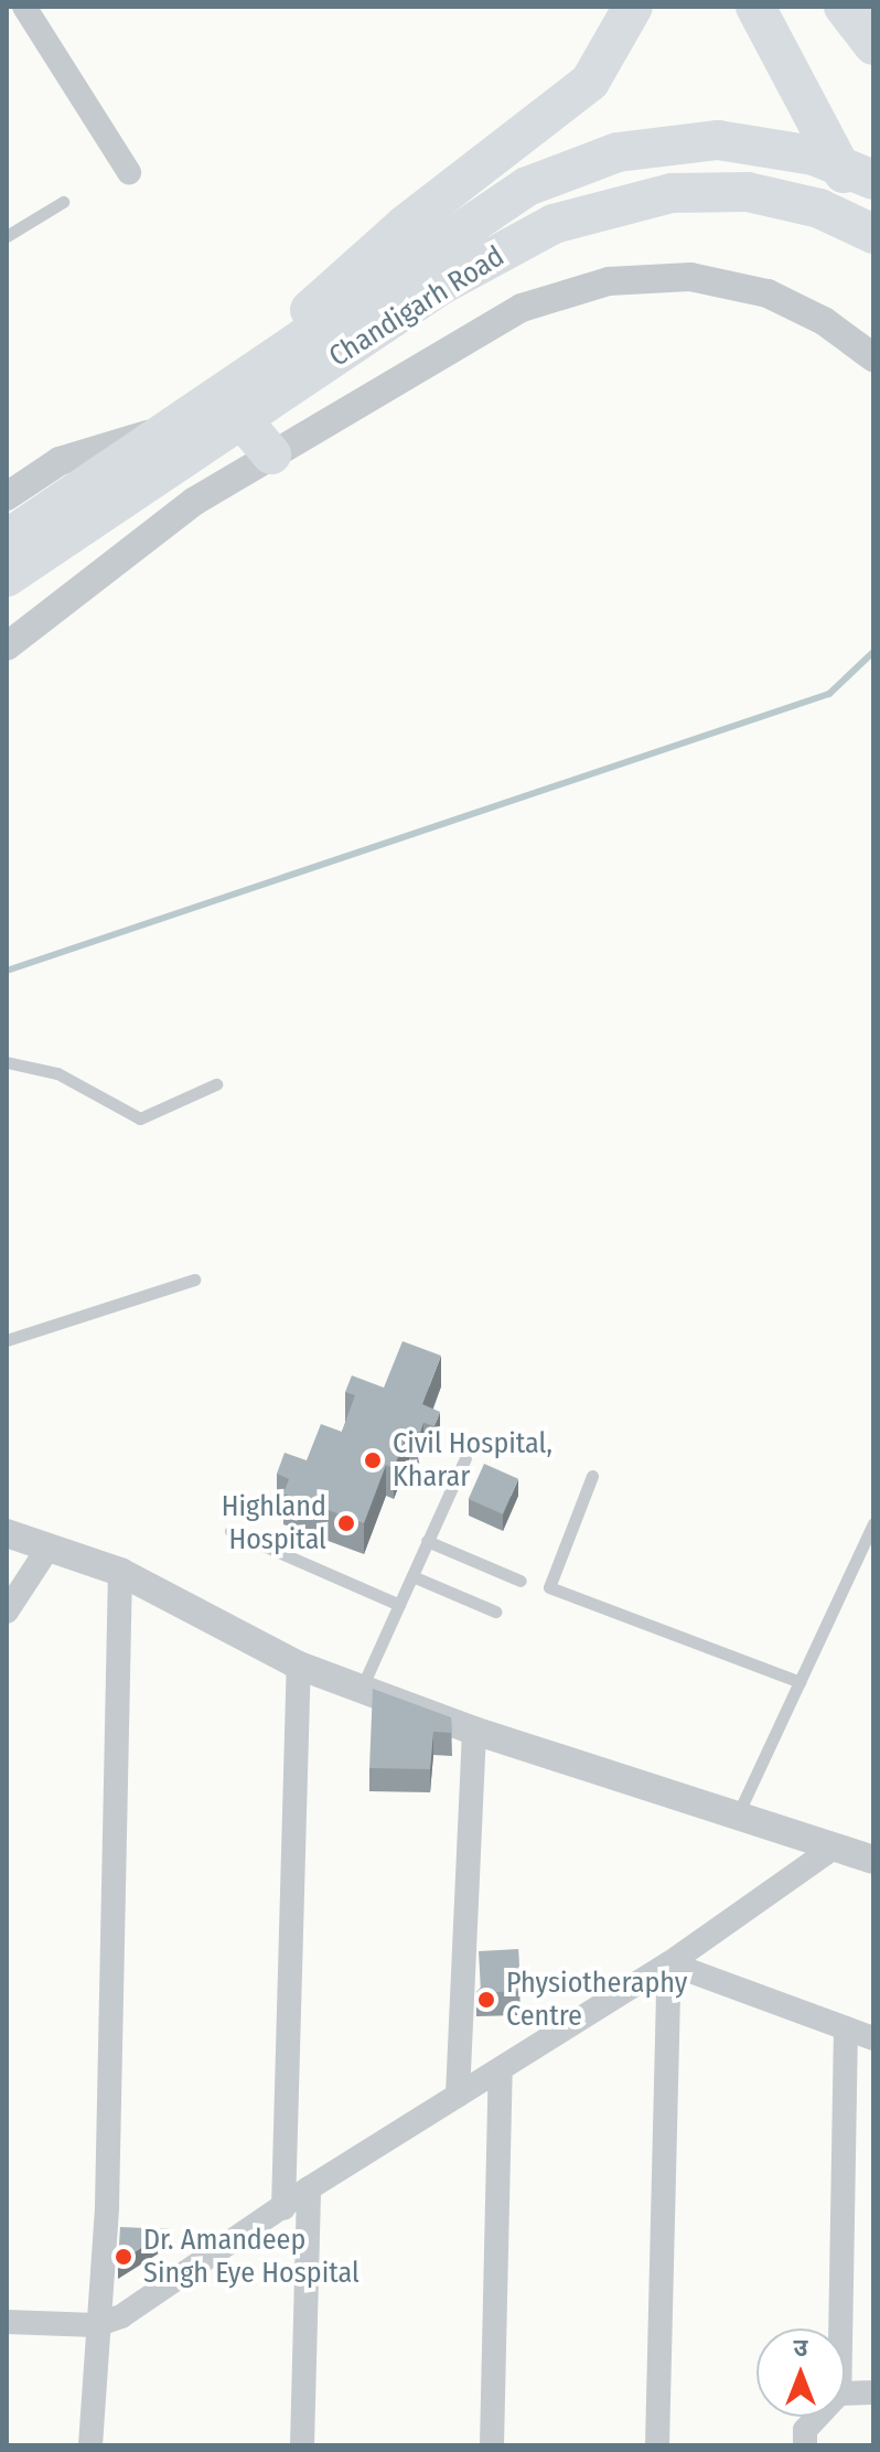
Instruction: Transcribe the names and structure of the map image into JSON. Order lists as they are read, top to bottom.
{
  "streets": {
    "highway": ["Chandigarh Road"]
  },
  "places": [
    "Civil Hospital, Kharar",
    "Highland Hospital",
    "Physiotheraphy Centre",
    "Dr. Amandeep Singh Eye Hospital"
  ],
  "north": "top"
}
